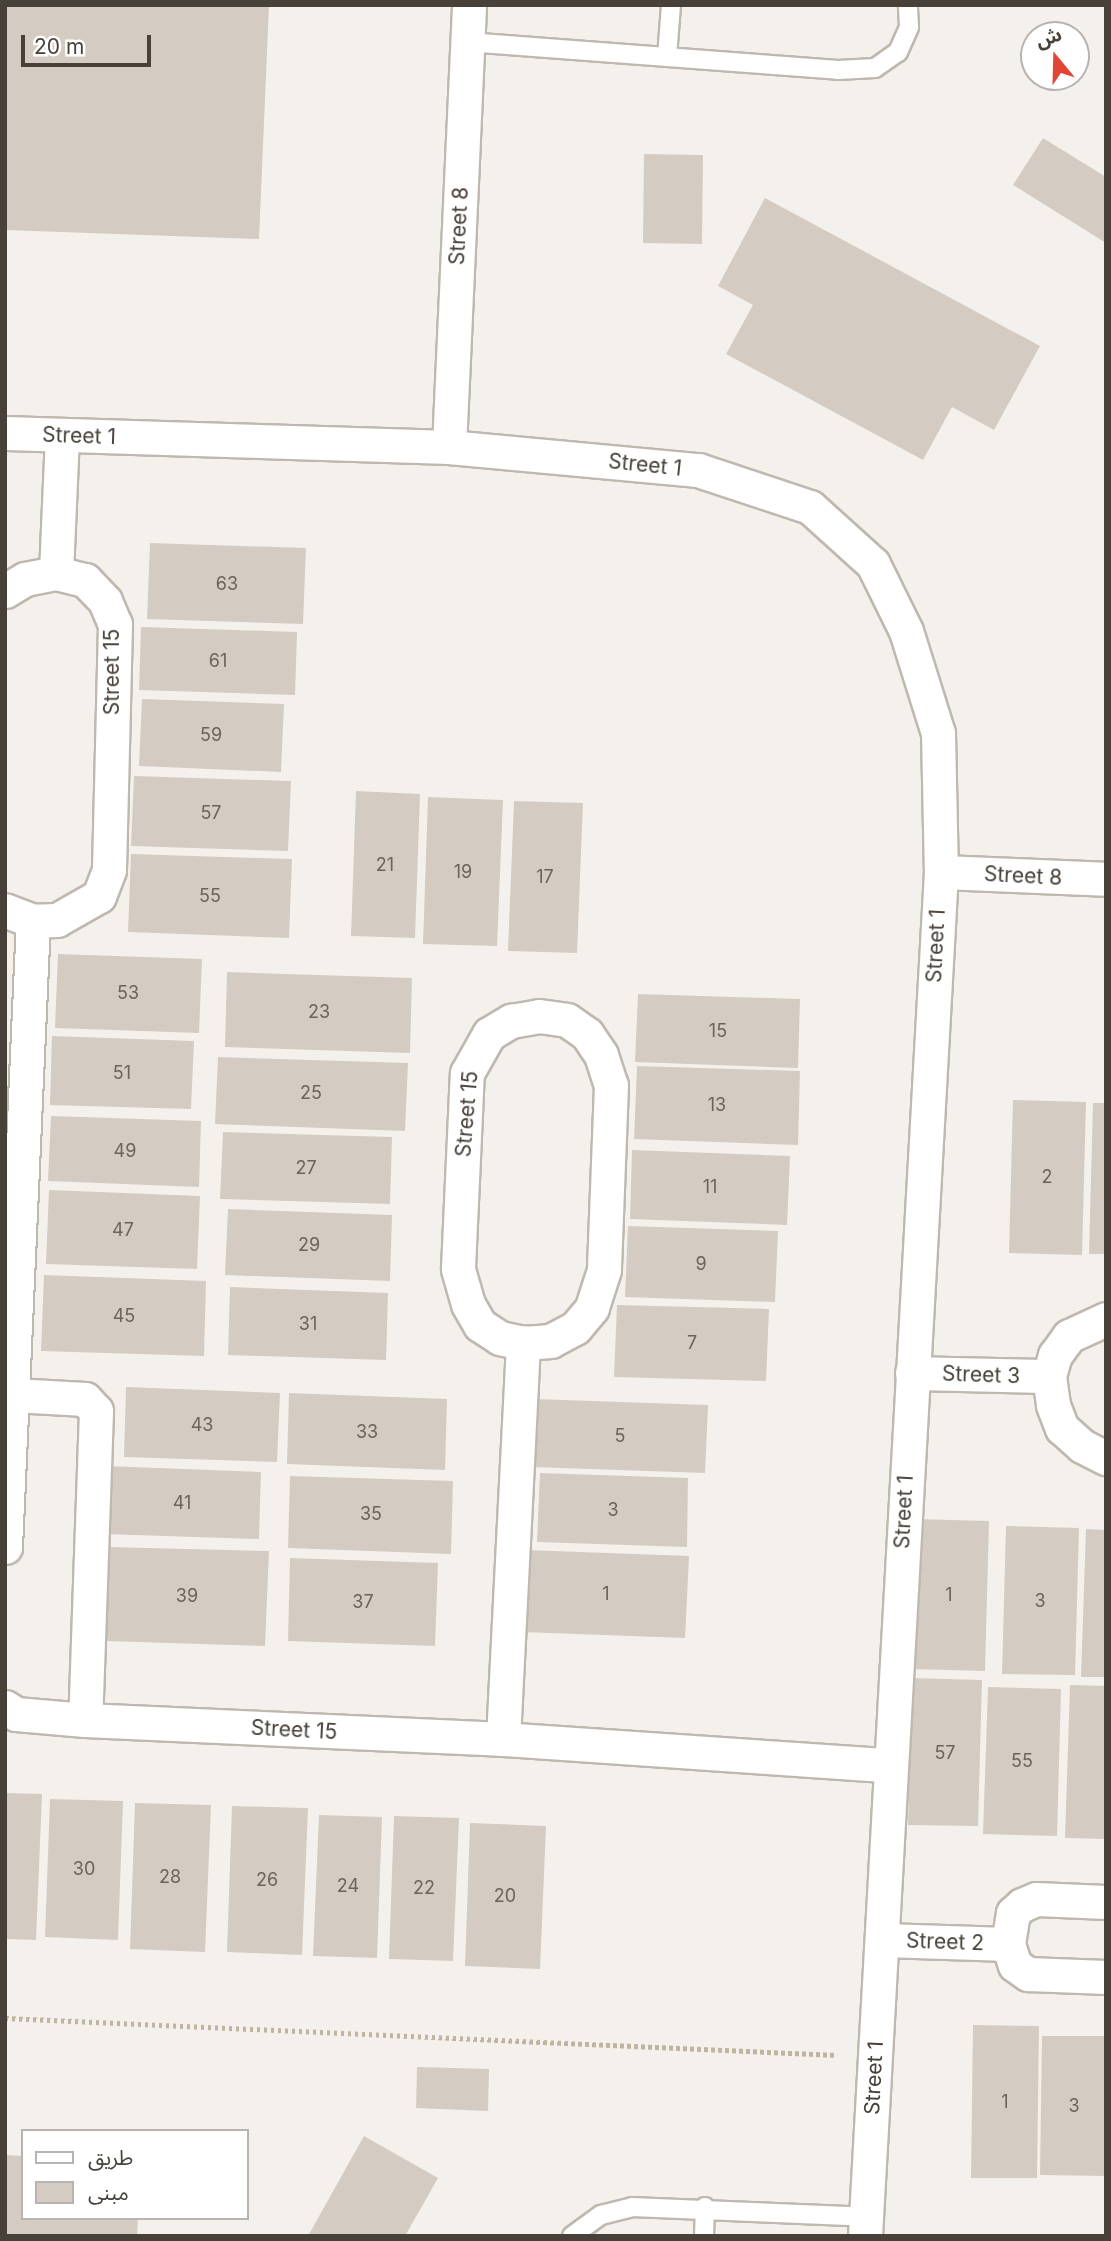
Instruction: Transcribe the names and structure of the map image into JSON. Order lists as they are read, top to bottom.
{
  "streets": {
    "street": [
      "Street 8",
      "Street 1",
      "Street 15",
      "Street 3",
      "Street 2"
    ]
  },
  "crossings": [
    ["Street 8", "Street 1"],
    ["Street 1", "Street 15"],
    ["Street 1", "Street 3"],
    ["Street 1", "Street 2"]
  ],
  "house_numbers": [
    "63",
    "61",
    "59",
    "57",
    "21",
    "19",
    "17",
    "55",
    "53",
    "23",
    "15",
    "51",
    "25",
    "13",
    "49",
    "27",
    "2",
    "11",
    "47",
    "29",
    "9",
    "45",
    "31",
    "7",
    "43",
    "33",
    "5",
    "41",
    "3",
    "35",
    "1",
    "1",
    "39",
    "3",
    "37",
    "57",
    "55",
    "30",
    "28",
    "26",
    "24",
    "22",
    "20",
    "1",
    "3"
  ],
  "legend": ["طريق", "مبنى"],
  "scale_bar": "20 m",
  "north": "top"
}
